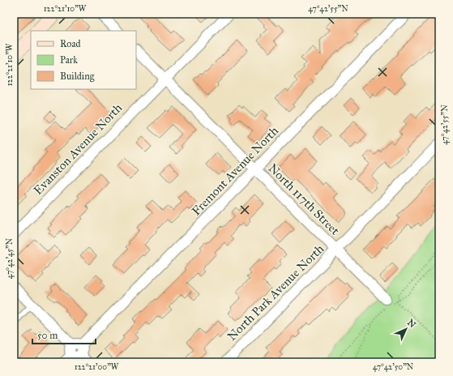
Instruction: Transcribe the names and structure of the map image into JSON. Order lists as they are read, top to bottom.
{
  "streets": {
    "street": [
      "Evanston Avenue North",
      "Fremont Avenue North",
      "North 117th Street",
      "North Park Avenue North"
    ]
  },
  "crossings": [
    ["Evanston Avenue North", "North 117th Street"],
    ["Fremont Avenue North", "North 117th Street"],
    ["North 117th Street", "North Park Avenue North"]
  ],
  "legend": ["Road", "Park", "Building"],
  "scale_bar": "50 m",
  "north": "top right",
  "coordinates": [
    "122°21'10\"W",
    "47°42'55\"N",
    "47°42'45\"N",
    "122°21'00\"W",
    "47°42'50\"N"
  ]
}
